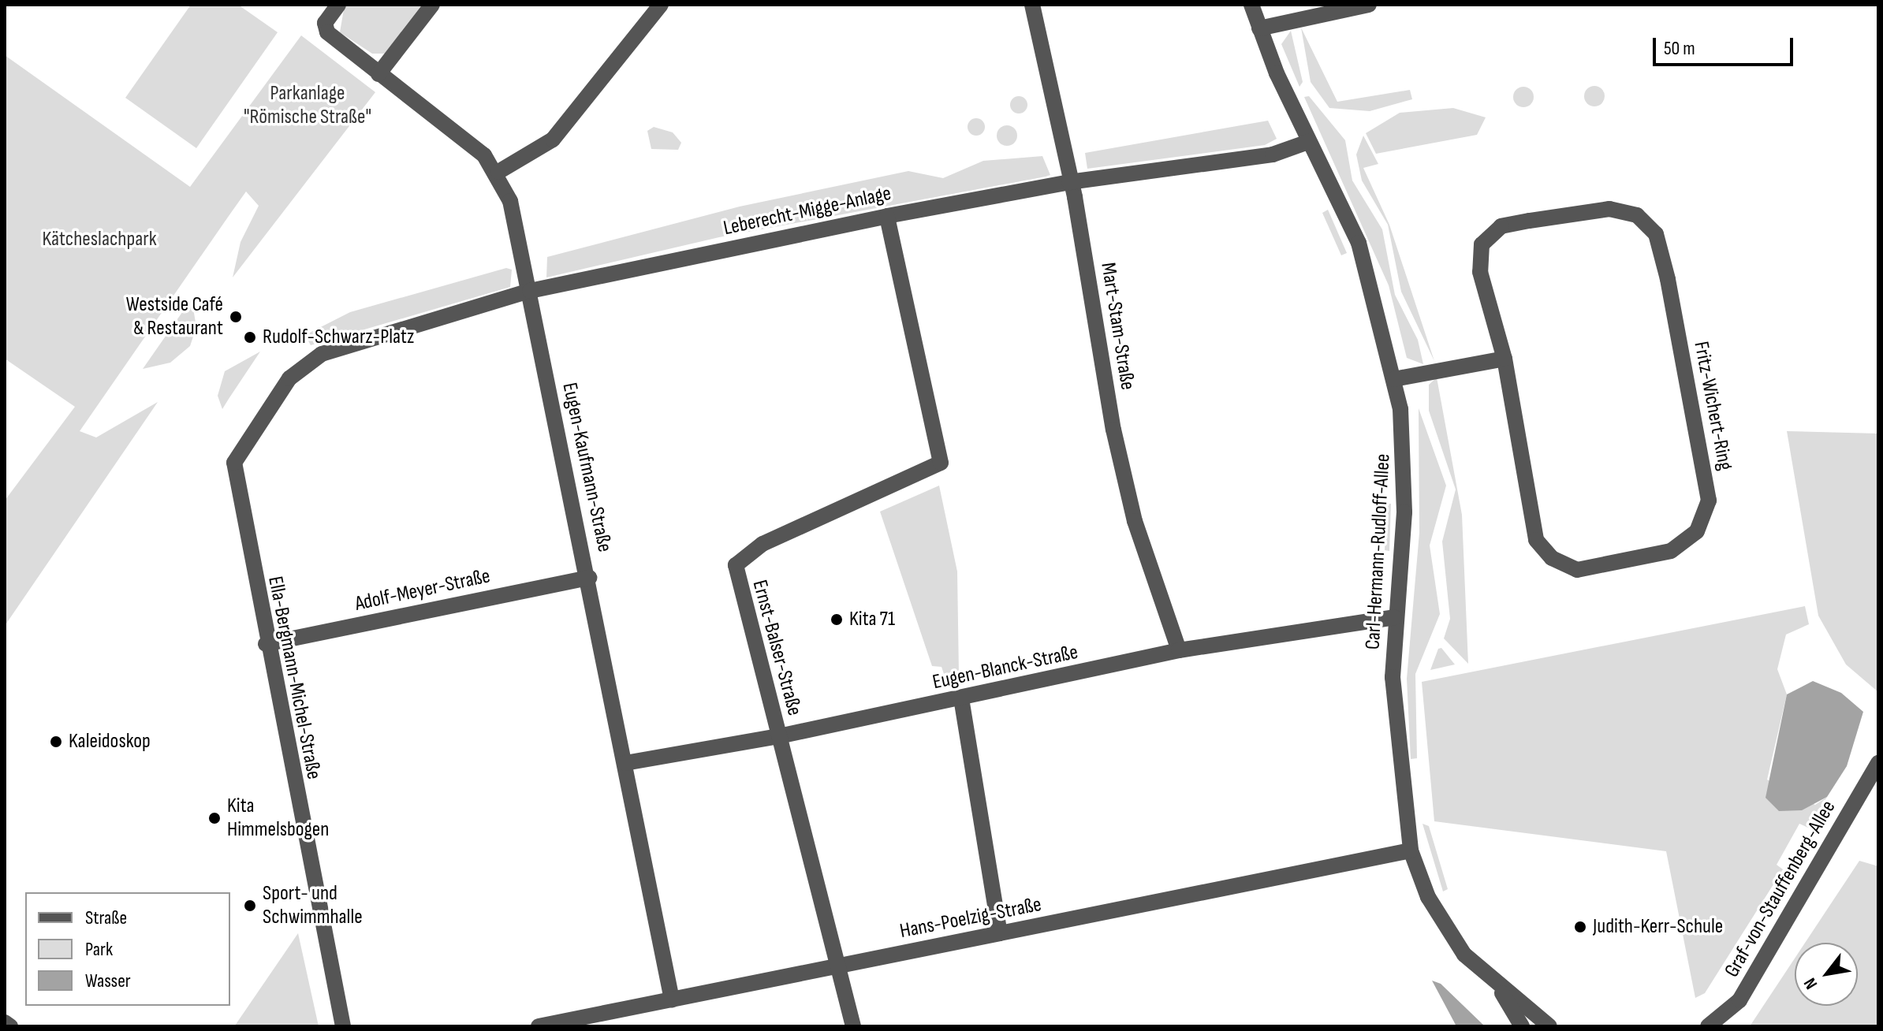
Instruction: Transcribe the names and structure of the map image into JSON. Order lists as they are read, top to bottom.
{
  "streets": {
    "street": [
      "Leberecht-Migge-Anlage",
      "Mart-Stam-Straße",
      "Fritz-Wichert-Ring",
      "Eugen-Kaufmann-Straße",
      "Carl-Hermann-Rudloff-Allee",
      "Adolf-Meyer-Straße",
      "Ernst-Balser-Straße",
      "Eugen-Blanck-Straße",
      "Ella-Bergmann-Michel-Straße",
      "Graf-von-Stauffenberg-Allee",
      "Hans-Poelzig-Straße"
    ]
  },
  "crossings": [
    ["Leberecht-Migge-Anlage", "Mart-Stam-Straße"],
    ["Leberecht-Migge-Anlage", "Eugen-Kaufmann-Straße"],
    ["Leberecht-Migge-Anlage", "Carl-Hermann-Rudloff-Allee"],
    ["Leberecht-Migge-Anlage", "Ernst-Balser-Straße"],
    ["Leberecht-Migge-Anlage", "Ella-Bergmann-Michel-Straße"],
    ["Mart-Stam-Straße", "Eugen-Blanck-Straße"],
    ["Eugen-Kaufmann-Straße", "Adolf-Meyer-Straße"],
    ["Eugen-Kaufmann-Straße", "Eugen-Blanck-Straße"],
    ["Eugen-Kaufmann-Straße", "Hans-Poelzig-Straße"],
    ["Carl-Hermann-Rudloff-Allee", "Eugen-Blanck-Straße"],
    ["Carl-Hermann-Rudloff-Allee", "Hans-Poelzig-Straße"],
    ["Adolf-Meyer-Straße", "Ella-Bergmann-Michel-Straße"],
    ["Ernst-Balser-Straße", "Eugen-Blanck-Straße"],
    ["Ernst-Balser-Straße", "Hans-Poelzig-Straße"]
  ],
  "parks": ["Parkanlage \"Römische Straße\"", "Kätcheslachpark"],
  "places": [
    "Westside Café & Restaurant",
    "Rudolf-Schwarz-Platz",
    "Kita 71",
    "Kaleidoskop",
    "Kita Himmelsbogen",
    "Sport- und Schwimmhalle",
    "Judith-Kerr-Schule"
  ],
  "legend": ["Straße", "Park", "Wasser"],
  "scale_bar": "50 m",
  "north": "bottom left"
}
